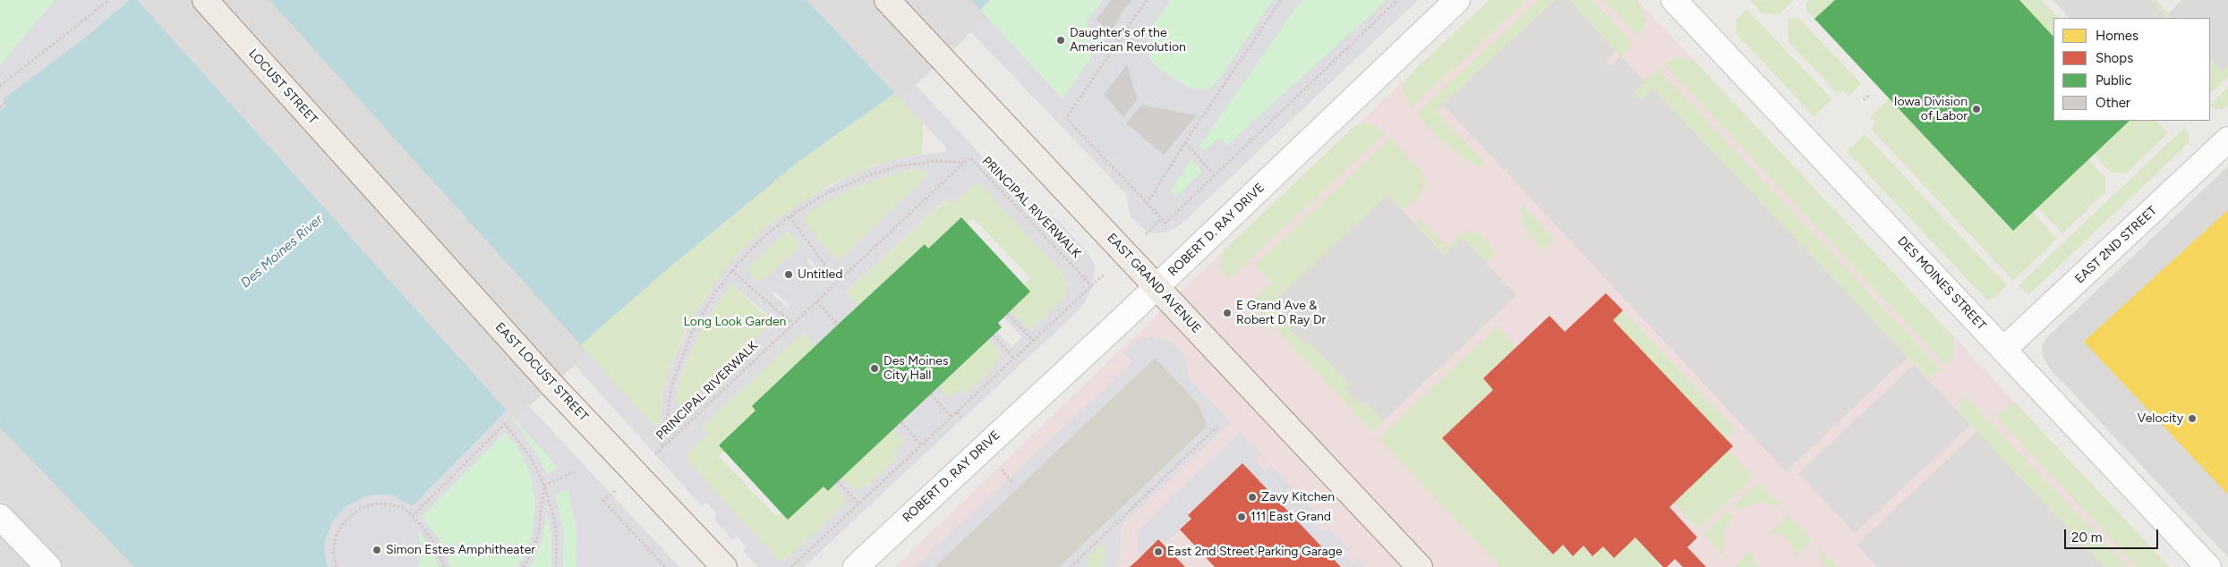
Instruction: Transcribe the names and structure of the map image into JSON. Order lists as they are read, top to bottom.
{
  "streets": {
    "main road": ["LOCUST STREET", "EAST GRAND AVENUE", "EAST LOCUST STREET"],
    "street": ["ROBERT D. RAY DRIVE", "EAST 2ND STREET", "DES MOINES STREET"],
    "path": ["PRINCIPAL RIVERWALK"]
  },
  "crossings": [
    ["LOCUST STREET", "EAST LOCUST STREET"],
    ["ROBERT D. RAY DRIVE", "EAST GRAND AVENUE"],
    ["EAST 2ND STREET", "DES MOINES STREET"]
  ],
  "water": ["Des Moines River"],
  "parks": ["Long Look Garden"],
  "places": [
    "Daughter's of the American Revolution",
    "Iowa Division of Labor",
    "Untitled",
    "E Grand Ave & Robert D Ray Dr",
    "Des Moines City Hall",
    "Velocity",
    "Zavy Kitchen",
    "111 East Grand",
    "Simon Estes Amphitheater",
    "East 2nd Street Parking Garage"
  ],
  "legend": [
    "Homes",
    "Shops",
    "Public",
    "Other"
  ],
  "scale_bar": "20 m"
}
